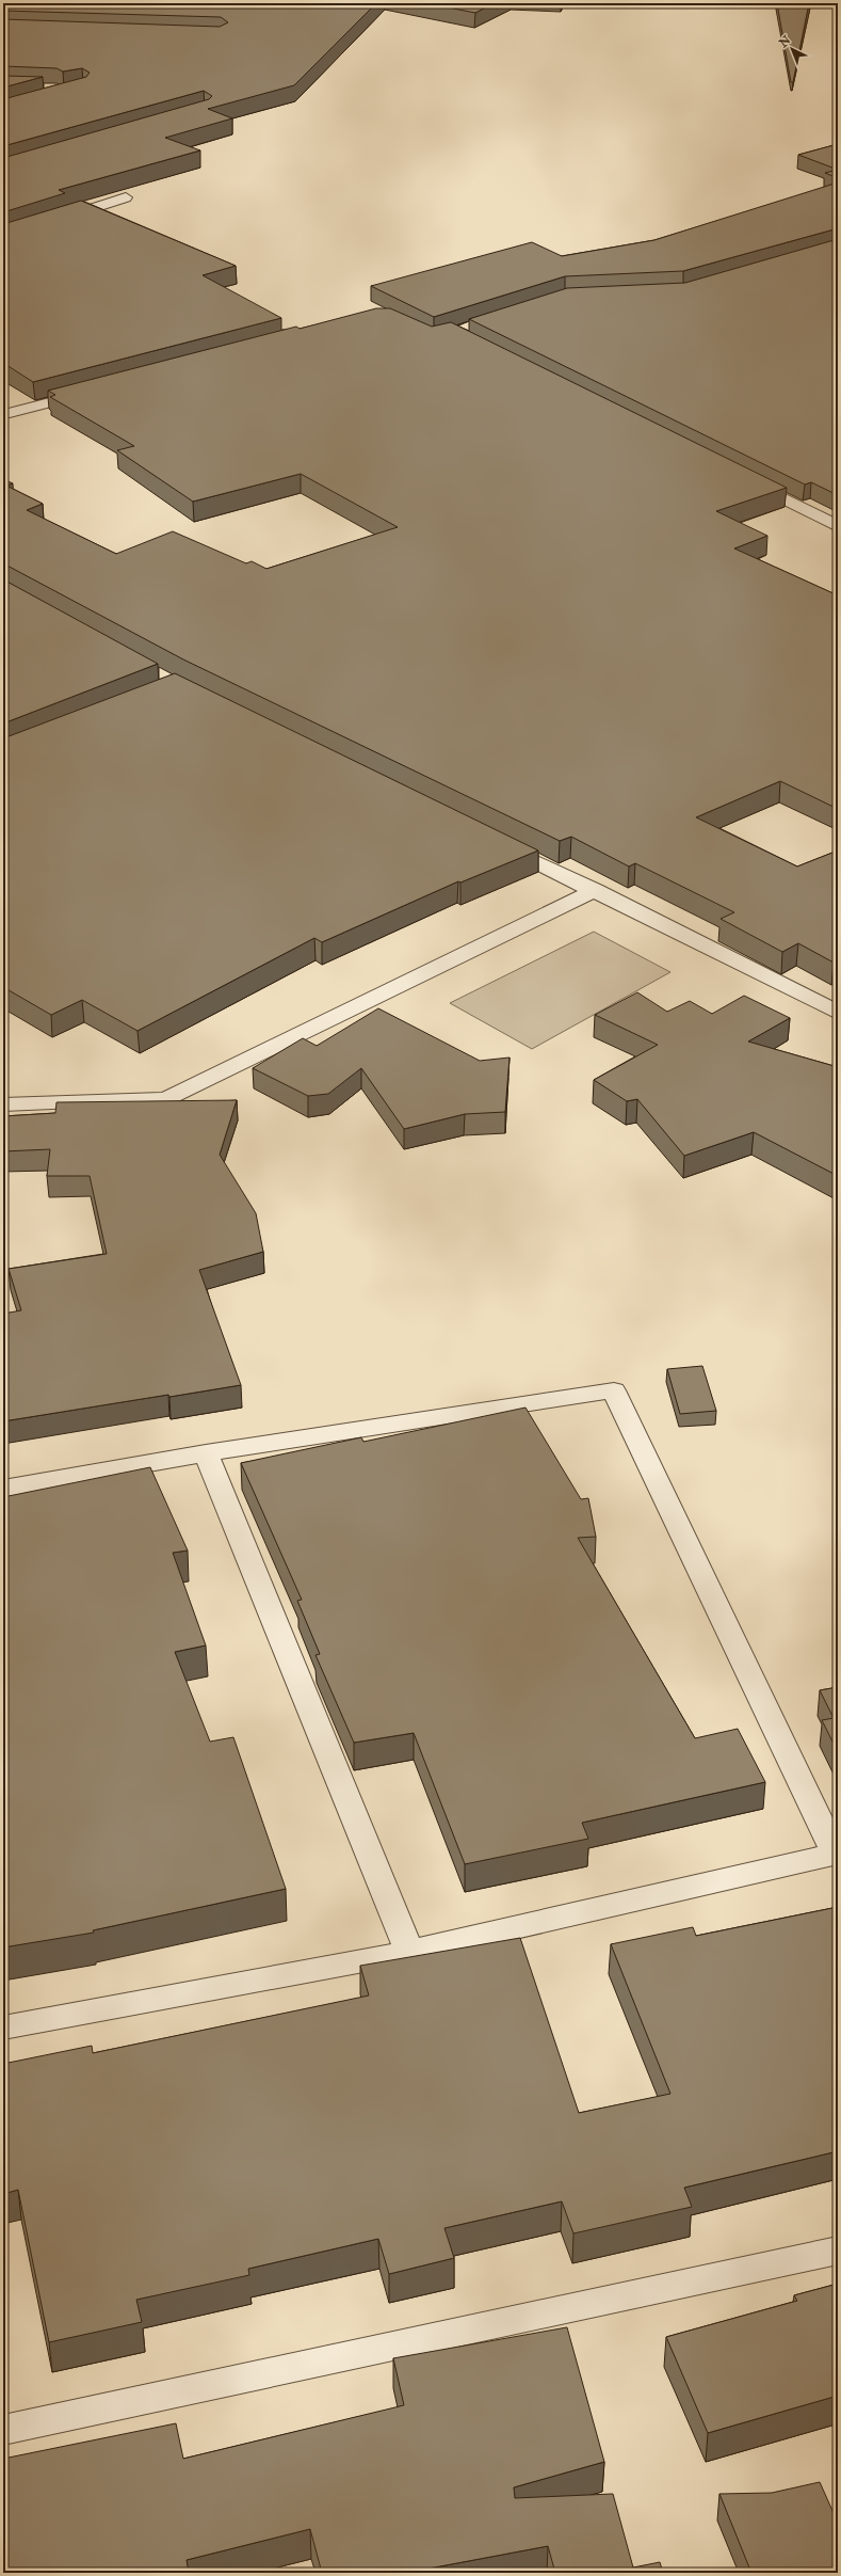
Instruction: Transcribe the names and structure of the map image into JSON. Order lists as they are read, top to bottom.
{
  "north": "top left"
}
